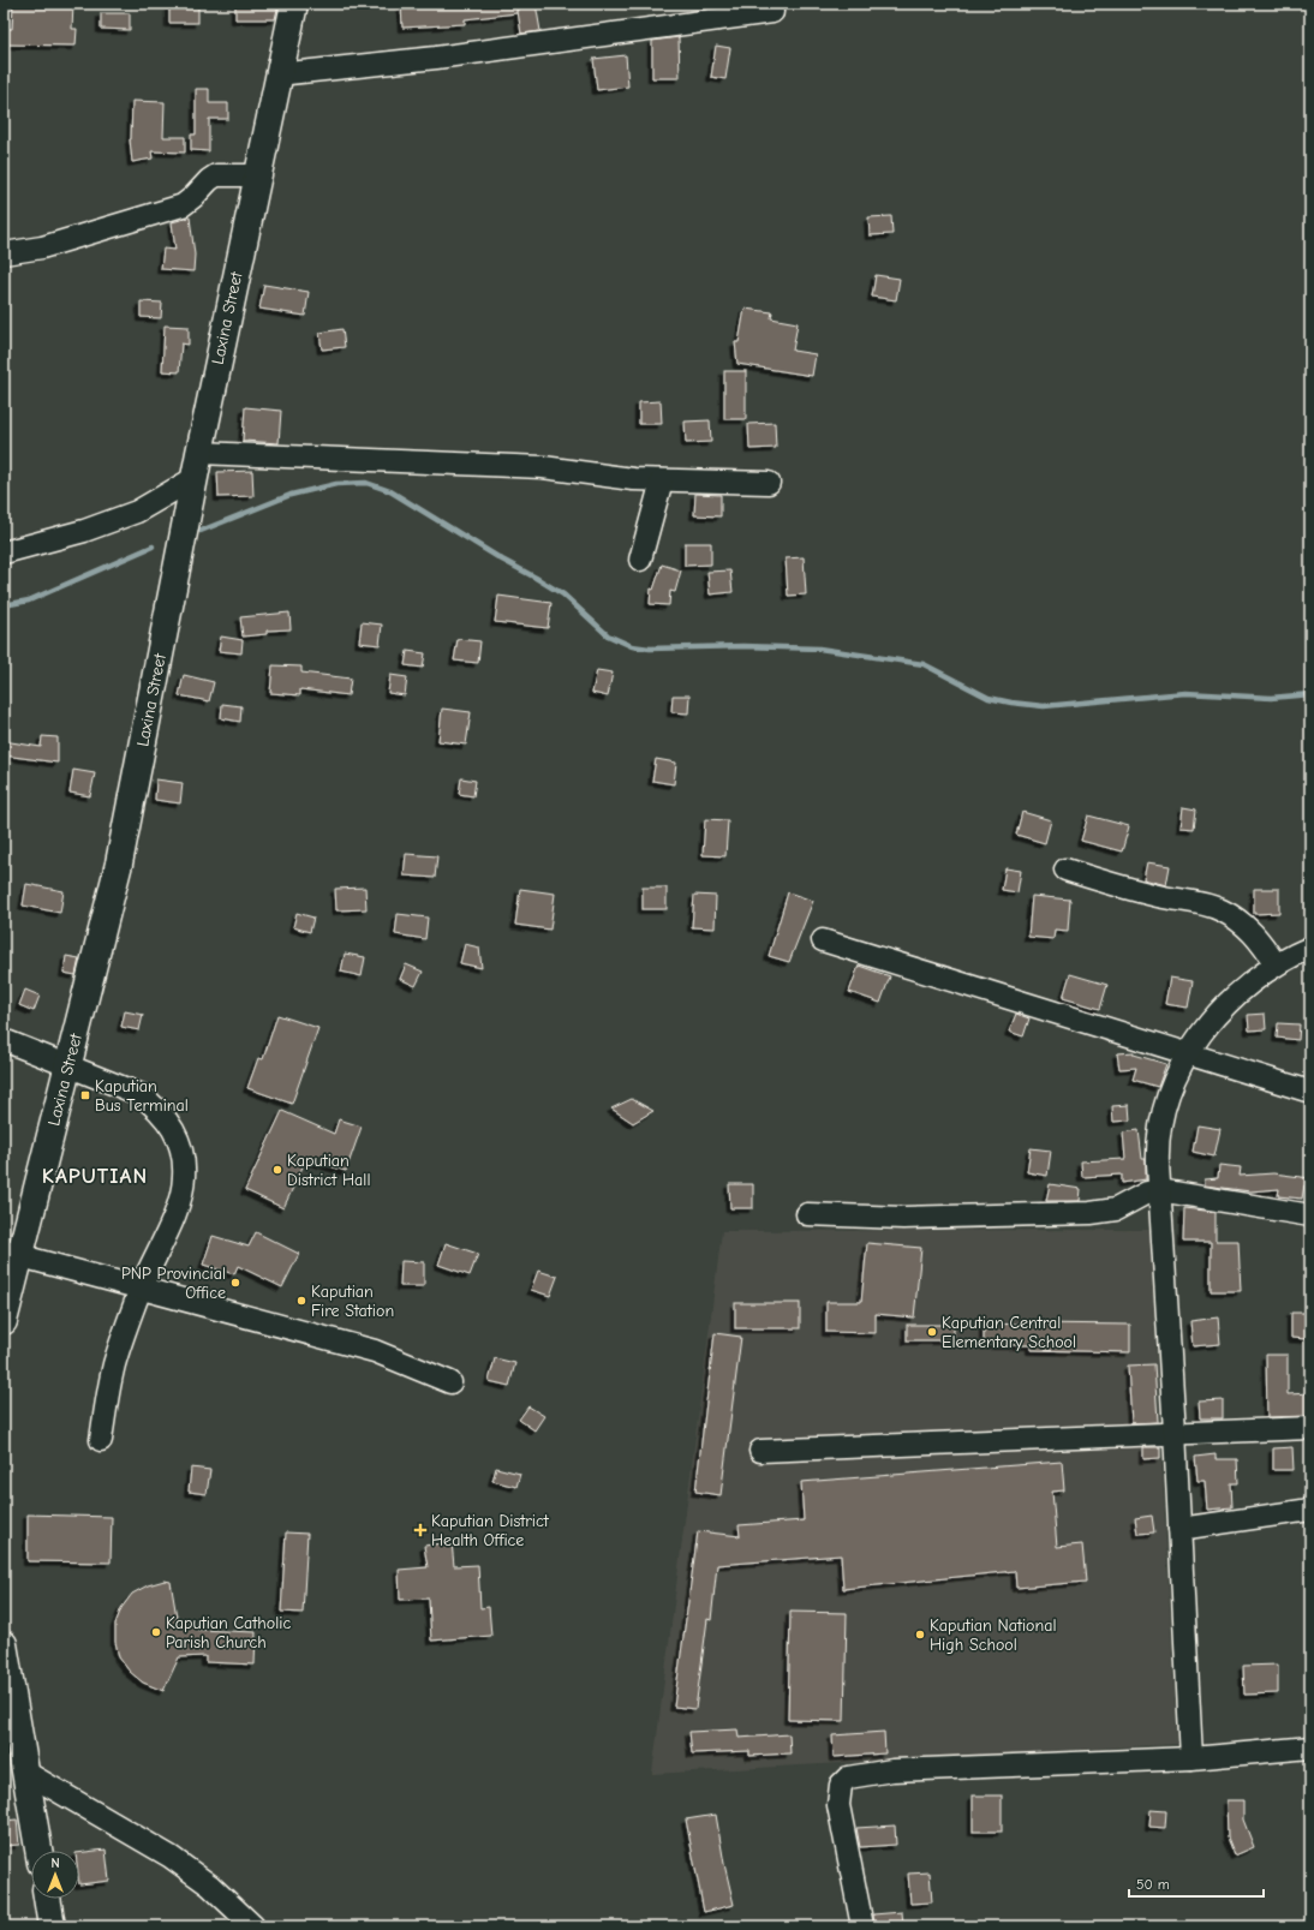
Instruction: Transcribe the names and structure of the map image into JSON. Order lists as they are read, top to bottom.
{
  "streets": {
    "main road": ["Laxina Street"]
  },
  "districts": ["KAPUTIAN"],
  "places": {
    "transit": ["Kaputian Bus Terminal"],
    "other": [
      "Kaputian District Hall",
      "PNP Provincial Office",
      "Kaputian Fire Station",
      "Kaputian Central Elementary School",
      "Kaputian Catholic Parish Church",
      "Kaputian National High School"
    ],
    "health": ["Kaputian District Health Office"]
  },
  "scale_bar": "50 m",
  "north": "top"
}
